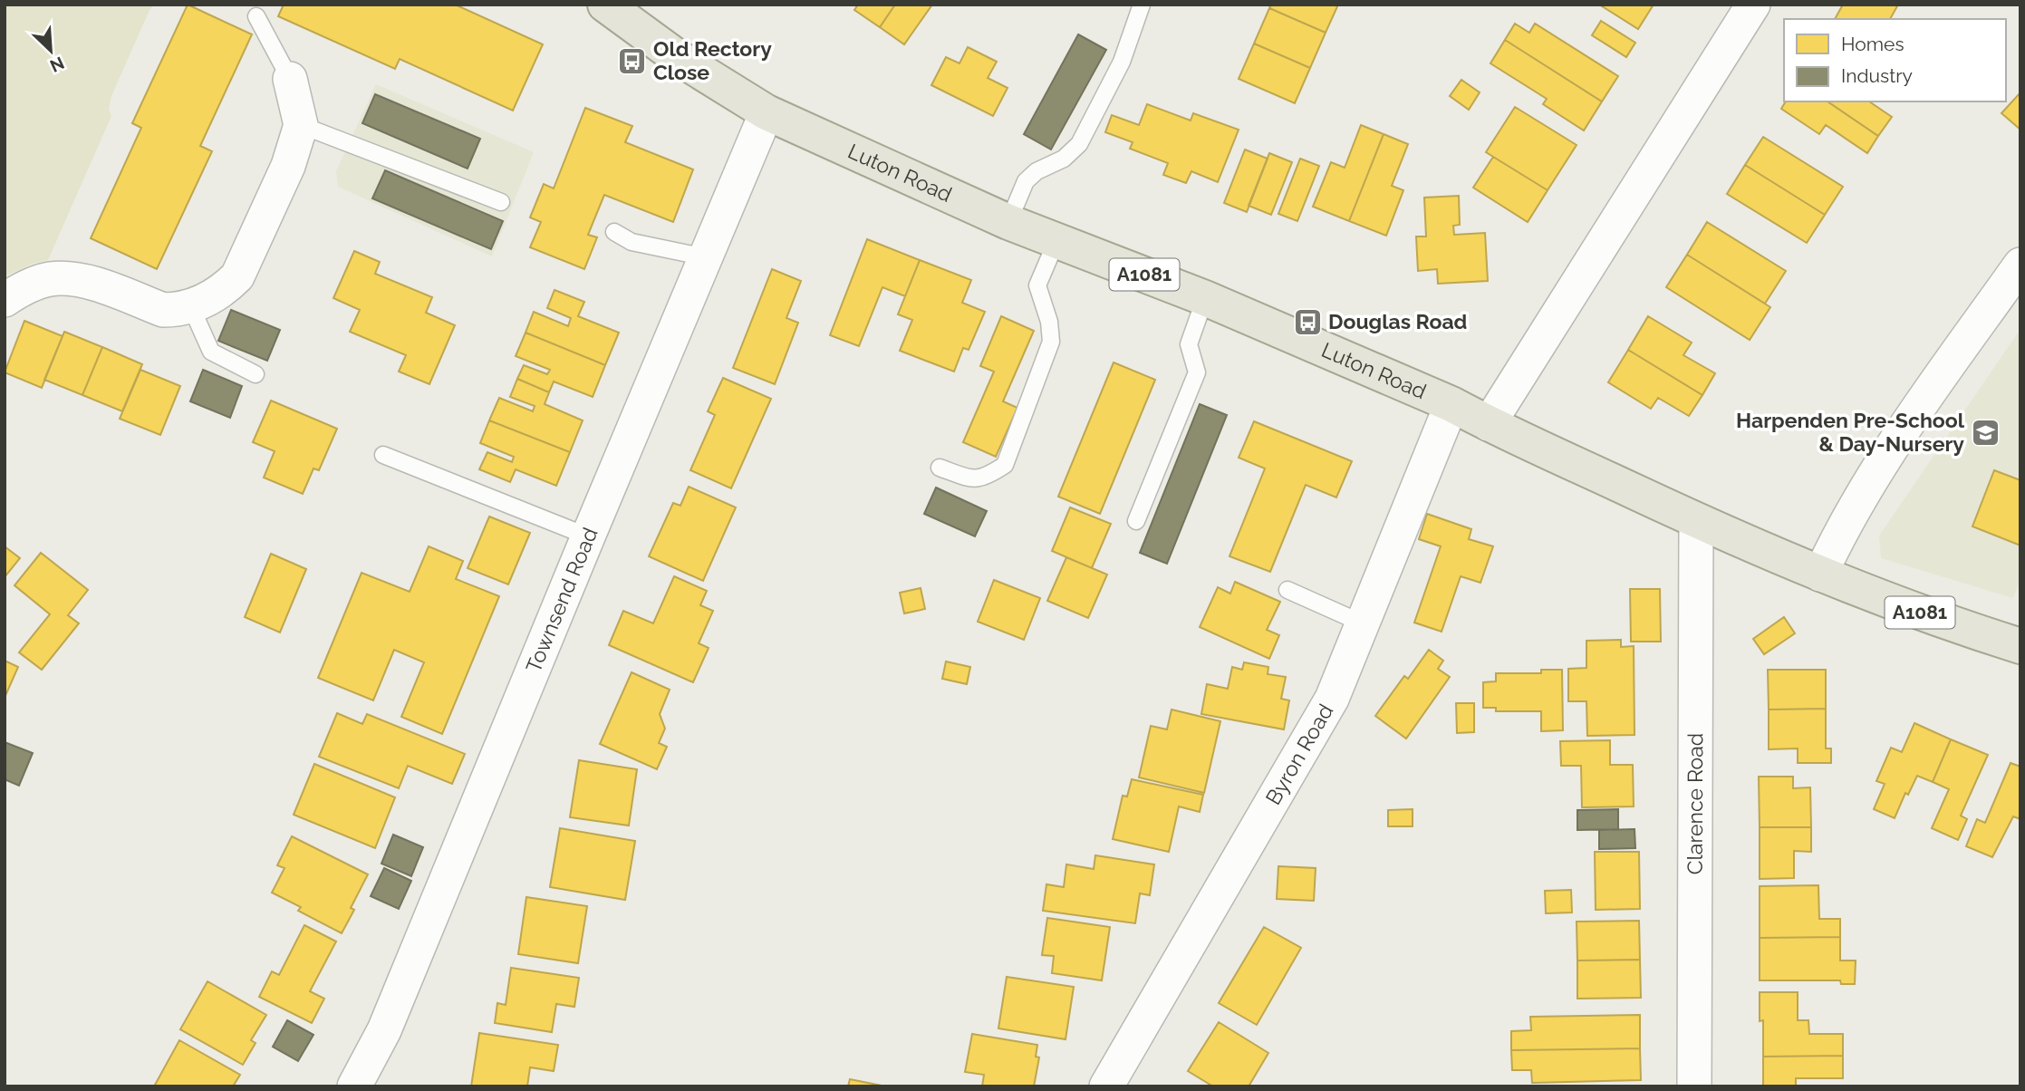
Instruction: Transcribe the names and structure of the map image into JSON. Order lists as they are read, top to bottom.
{
  "streets": {
    "main road": ["Luton Road", "A1081"],
    "street": ["Townsend Road", "Byron Road", "Clarence Road"]
  },
  "crossings": [
    ["Luton Road", "Townsend Road"],
    ["Luton Road", "Byron Road"],
    ["Luton Road", "Clarence Road"]
  ],
  "places": {
    "bus stop": ["Old Rectory Close", "Douglas Road"],
    "school or university": ["Harpenden Pre-School & Day-Nursery"]
  },
  "legend": ["Homes", "Industry"],
  "north": "bottom right"
}
